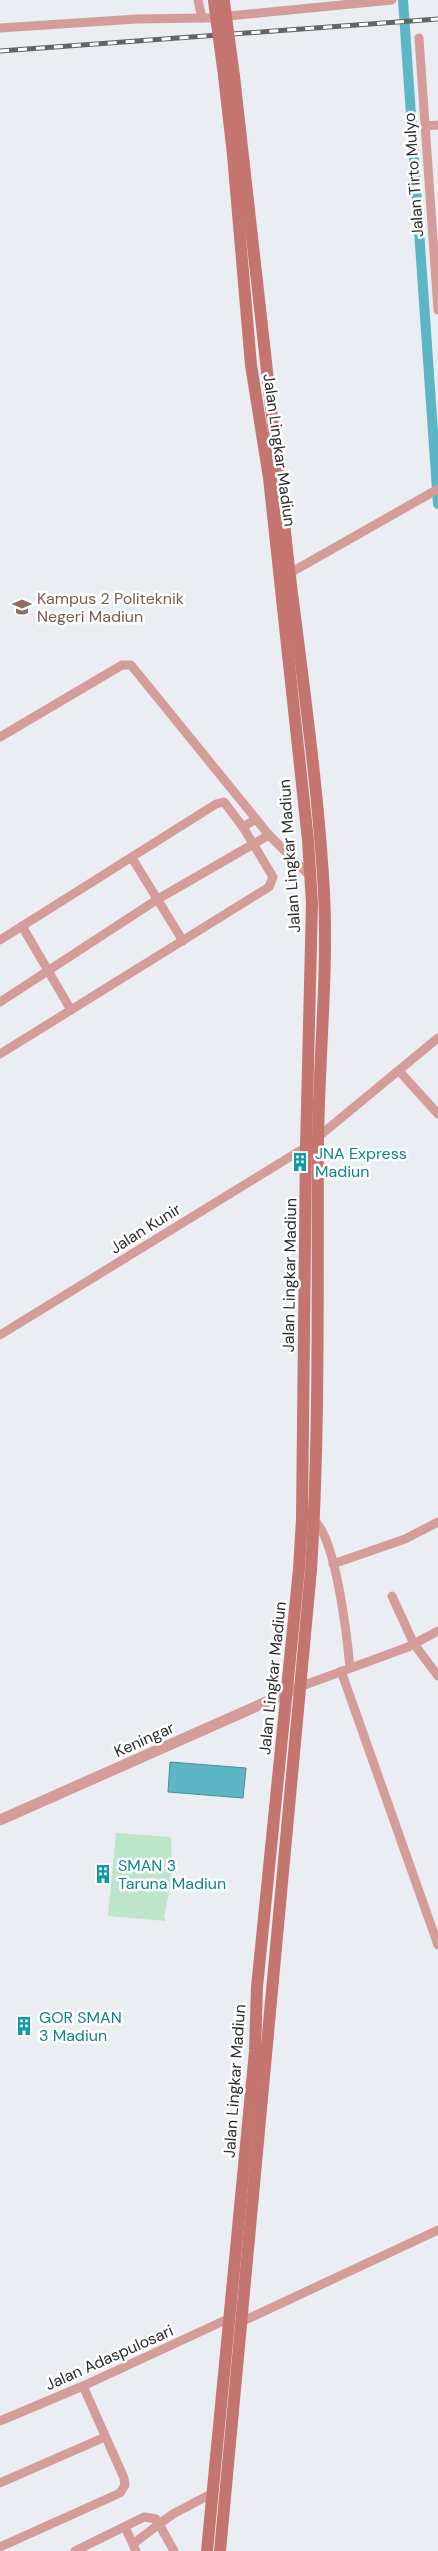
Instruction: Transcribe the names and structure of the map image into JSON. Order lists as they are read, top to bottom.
{
  "streets": {
    "main road": ["Jalan Lingkar Madiun"],
    "street": [
      "Jalan Tirto Mulyo",
      "Jalan Kunir",
      "Keningar",
      "Jalan Adaspulosari"
    ]
  },
  "crossings": [
    ["Jalan Lingkar Madiun", "Jalan Kunir"],
    ["Jalan Lingkar Madiun", "Keningar"],
    ["Jalan Lingkar Madiun", "Jalan Adaspulosari"]
  ],
  "places": {
    "school or university": ["Kampus 2 Politeknik Negeri Madiun"],
    "building": ["JNA Express Madiun", "SMAN 3 Taruna Madiun", "GOR SMAN 3 Madiun"]
  }
}
